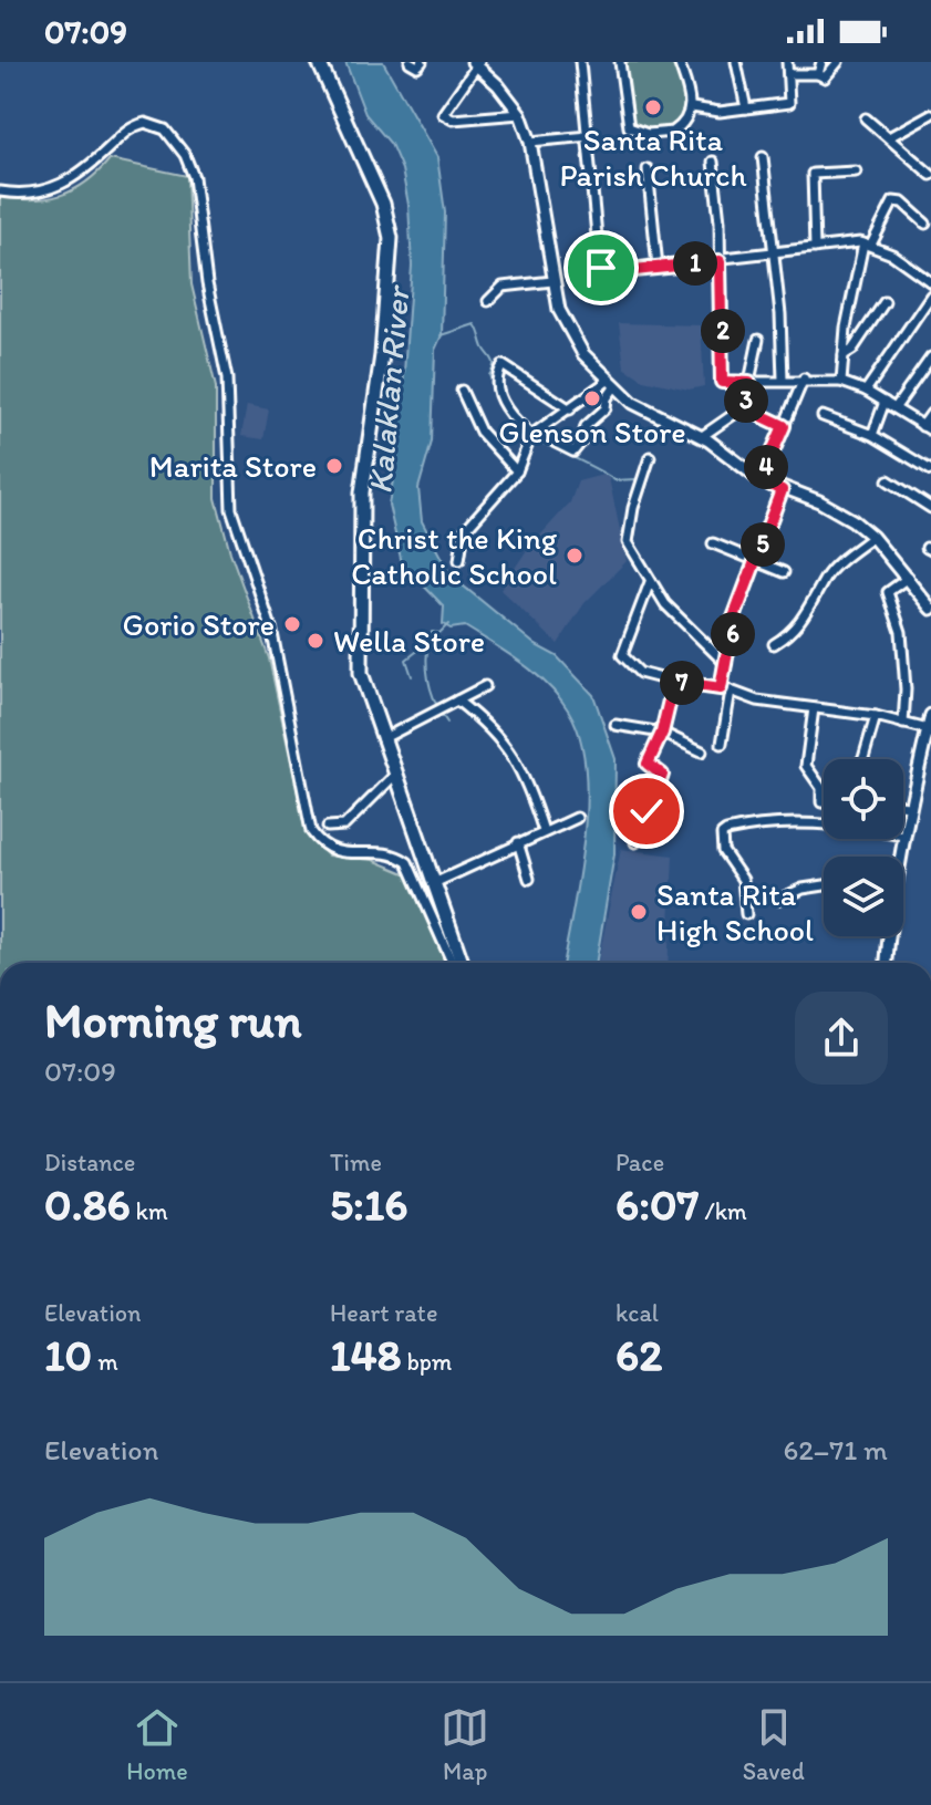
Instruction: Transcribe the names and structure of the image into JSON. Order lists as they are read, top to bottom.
{
  "water": ["Kalaklan River"],
  "places": [
    "Santa Rita Parish Church",
    "Glenson Store",
    "Marita Store",
    "Christ the King Catholic School",
    "Gorio Store",
    "Wella Store",
    "Santa Rita High School"
  ],
  "page": {
    "status": "07:09",
    "pins": [
      "1",
      "2",
      "3",
      "4",
      "5",
      "6",
      "7"
    ],
    "heading": ["Morning run", "07:09"],
    "stats": [
      ["Distance", "0.86 km"],
      ["Time", "5:16"],
      ["Pace", "6:07 /km"],
      ["Elevation", "10 m"],
      ["Heart rate", "148 bpm"],
      ["kcal", "62"]
    ],
    "chart": ["Elevation", "62–71 m"],
    "tabs": ["Home", "Map", "Saved"]
  }
}
